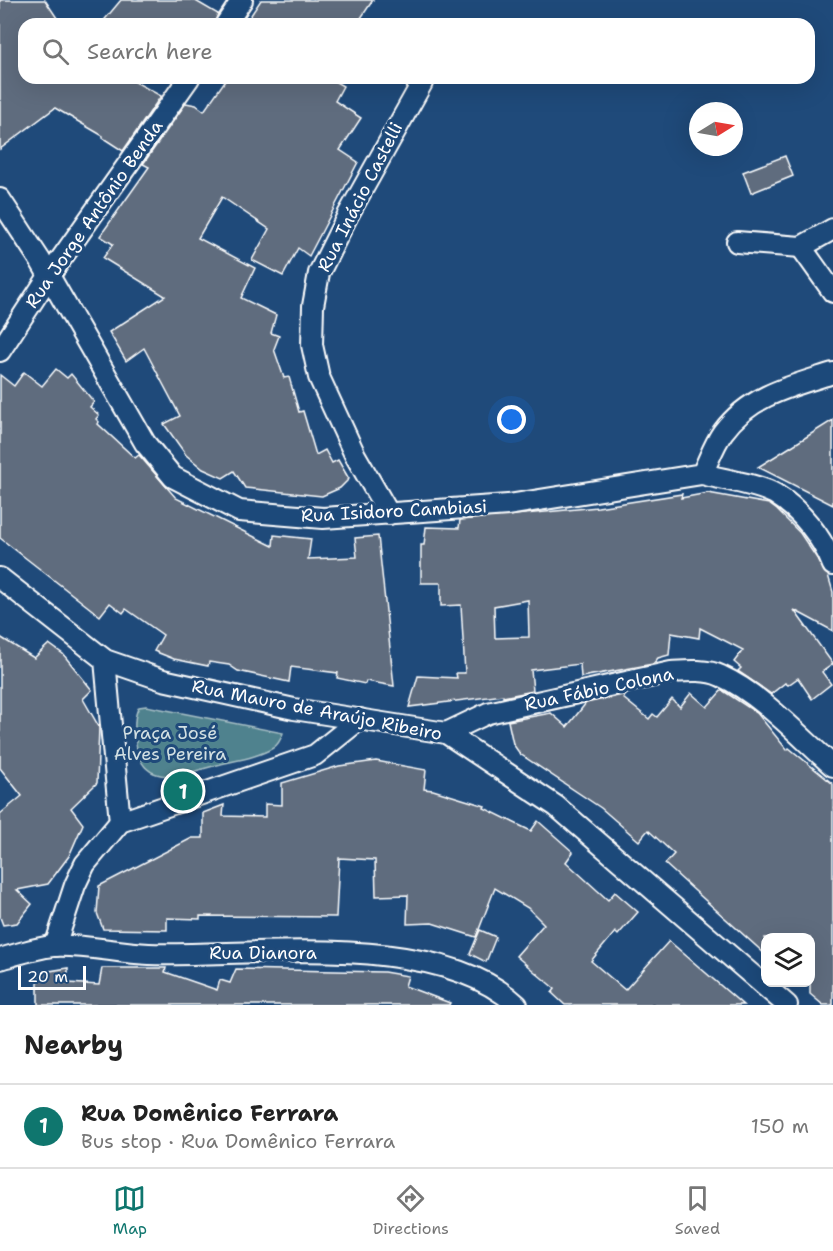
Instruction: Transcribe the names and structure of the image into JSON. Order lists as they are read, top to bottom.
{
  "streets": {
    "street": [
      "Rua Inácio Castelli",
      "Rua Jorge Antônio Benda",
      "Rua Isidoro Cambiasi",
      "Rua Fábio Colona",
      "Rua Mauro de Araújo Ribeiro",
      "Rua Dianora"
    ]
  },
  "crossings": [
    ["Rua Inácio Castelli", "Rua Isidoro Cambiasi"],
    ["Rua Jorge Antônio Benda", "Rua Isidoro Cambiasi"],
    ["Rua Fábio Colona", "Rua Mauro de Araújo Ribeiro"]
  ],
  "parks": ["Praça José Alves Pereira"],
  "scale_bar": "20 m",
  "north": "right",
  "page": {
    "search": "Search here",
    "pins": "1",
    "scale": "20 m",
    "heading": "Nearby",
    "list": [
      {
        "mark": "1",
        "name": "Rua Domênico Ferrara",
        "note": "Bus stop · Rua Domênico Ferrara",
        "value": "150 m"
      }
    ],
    "nav": ["Map", "Directions", "Saved"]
  }
}
